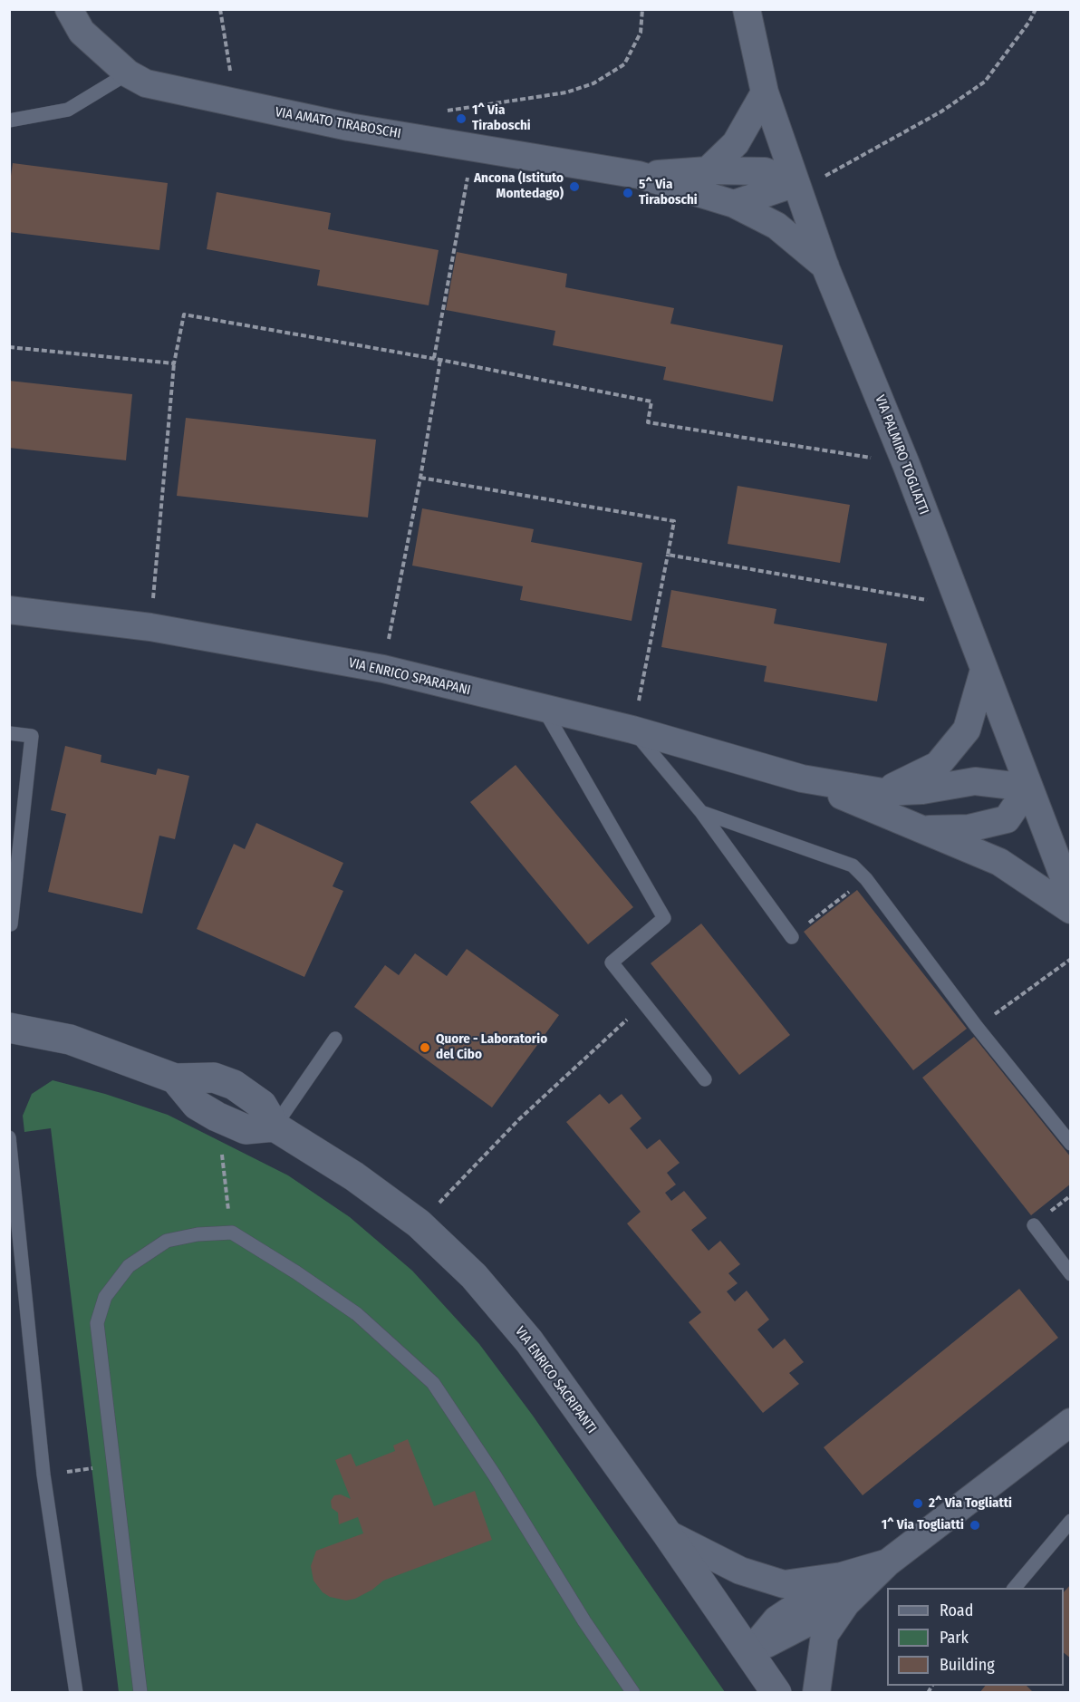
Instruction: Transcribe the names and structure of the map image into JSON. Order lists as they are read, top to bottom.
{
  "streets": {
    "street": [
      "VIA AMATO TIRABOSCHI",
      "VIA PALMIRO TOGLIATTI",
      "VIA ENRICO SPARAPANI",
      "VIA ENRICO SACRIPANTI"
    ]
  },
  "crossings": [
    ["VIA AMATO TIRABOSCHI", "VIA PALMIRO TOGLIATTI"],
    ["VIA PALMIRO TOGLIATTI", "VIA ENRICO SPARAPANI"]
  ],
  "places": [
    "1^ Via Tiraboschi",
    "Ancona (Istituto Montedago)",
    "5^ Via Tiraboschi",
    "Quore - Laboratorio del Cibo",
    "2^ Via Togliatti",
    "1^ Via Togliatti"
  ],
  "legend": ["Road", "Park", "Building"]
}
